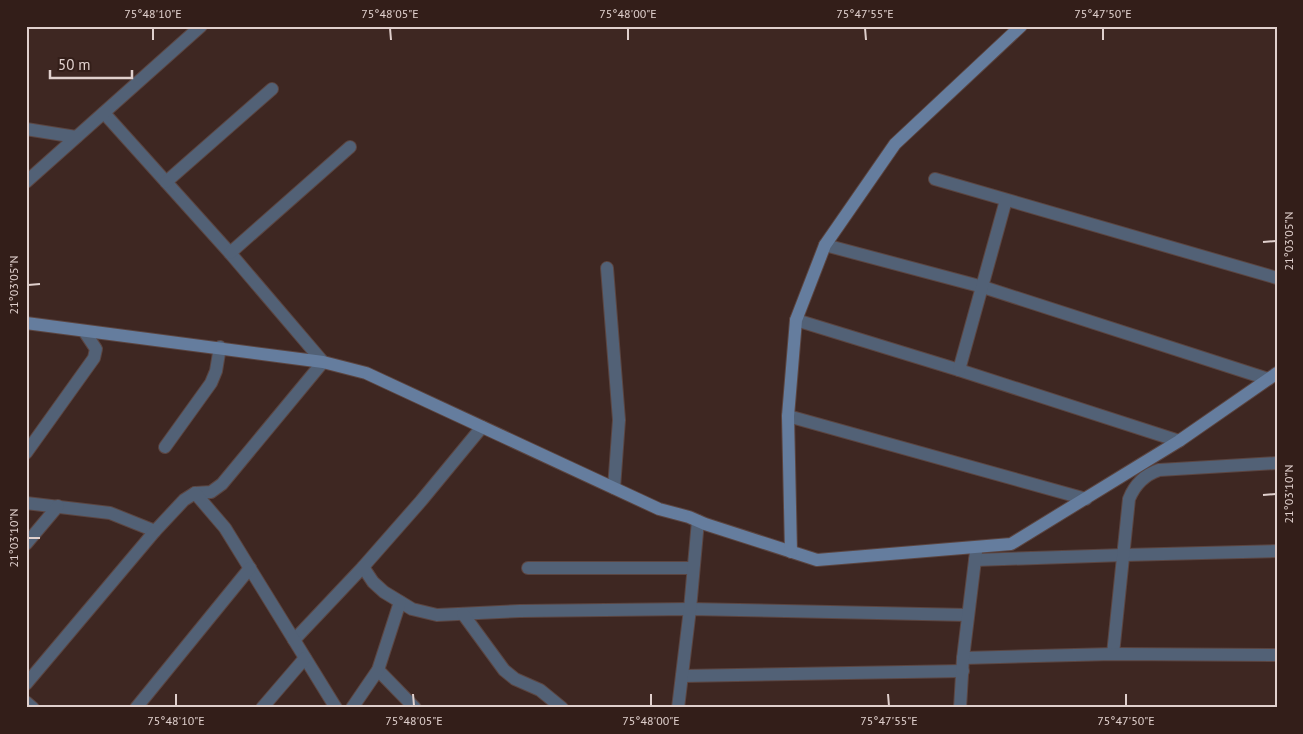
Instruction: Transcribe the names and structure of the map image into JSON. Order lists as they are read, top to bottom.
{
  "scale_bar": "50 m",
  "coordinates": [
    "75°48'10\"E",
    "75°48'05\"E",
    "75°48'00\"E",
    "75°47'55\"E",
    "75°47'50\"E",
    "21°03'05\"N",
    "21°03'10\"N"
  ]
}
